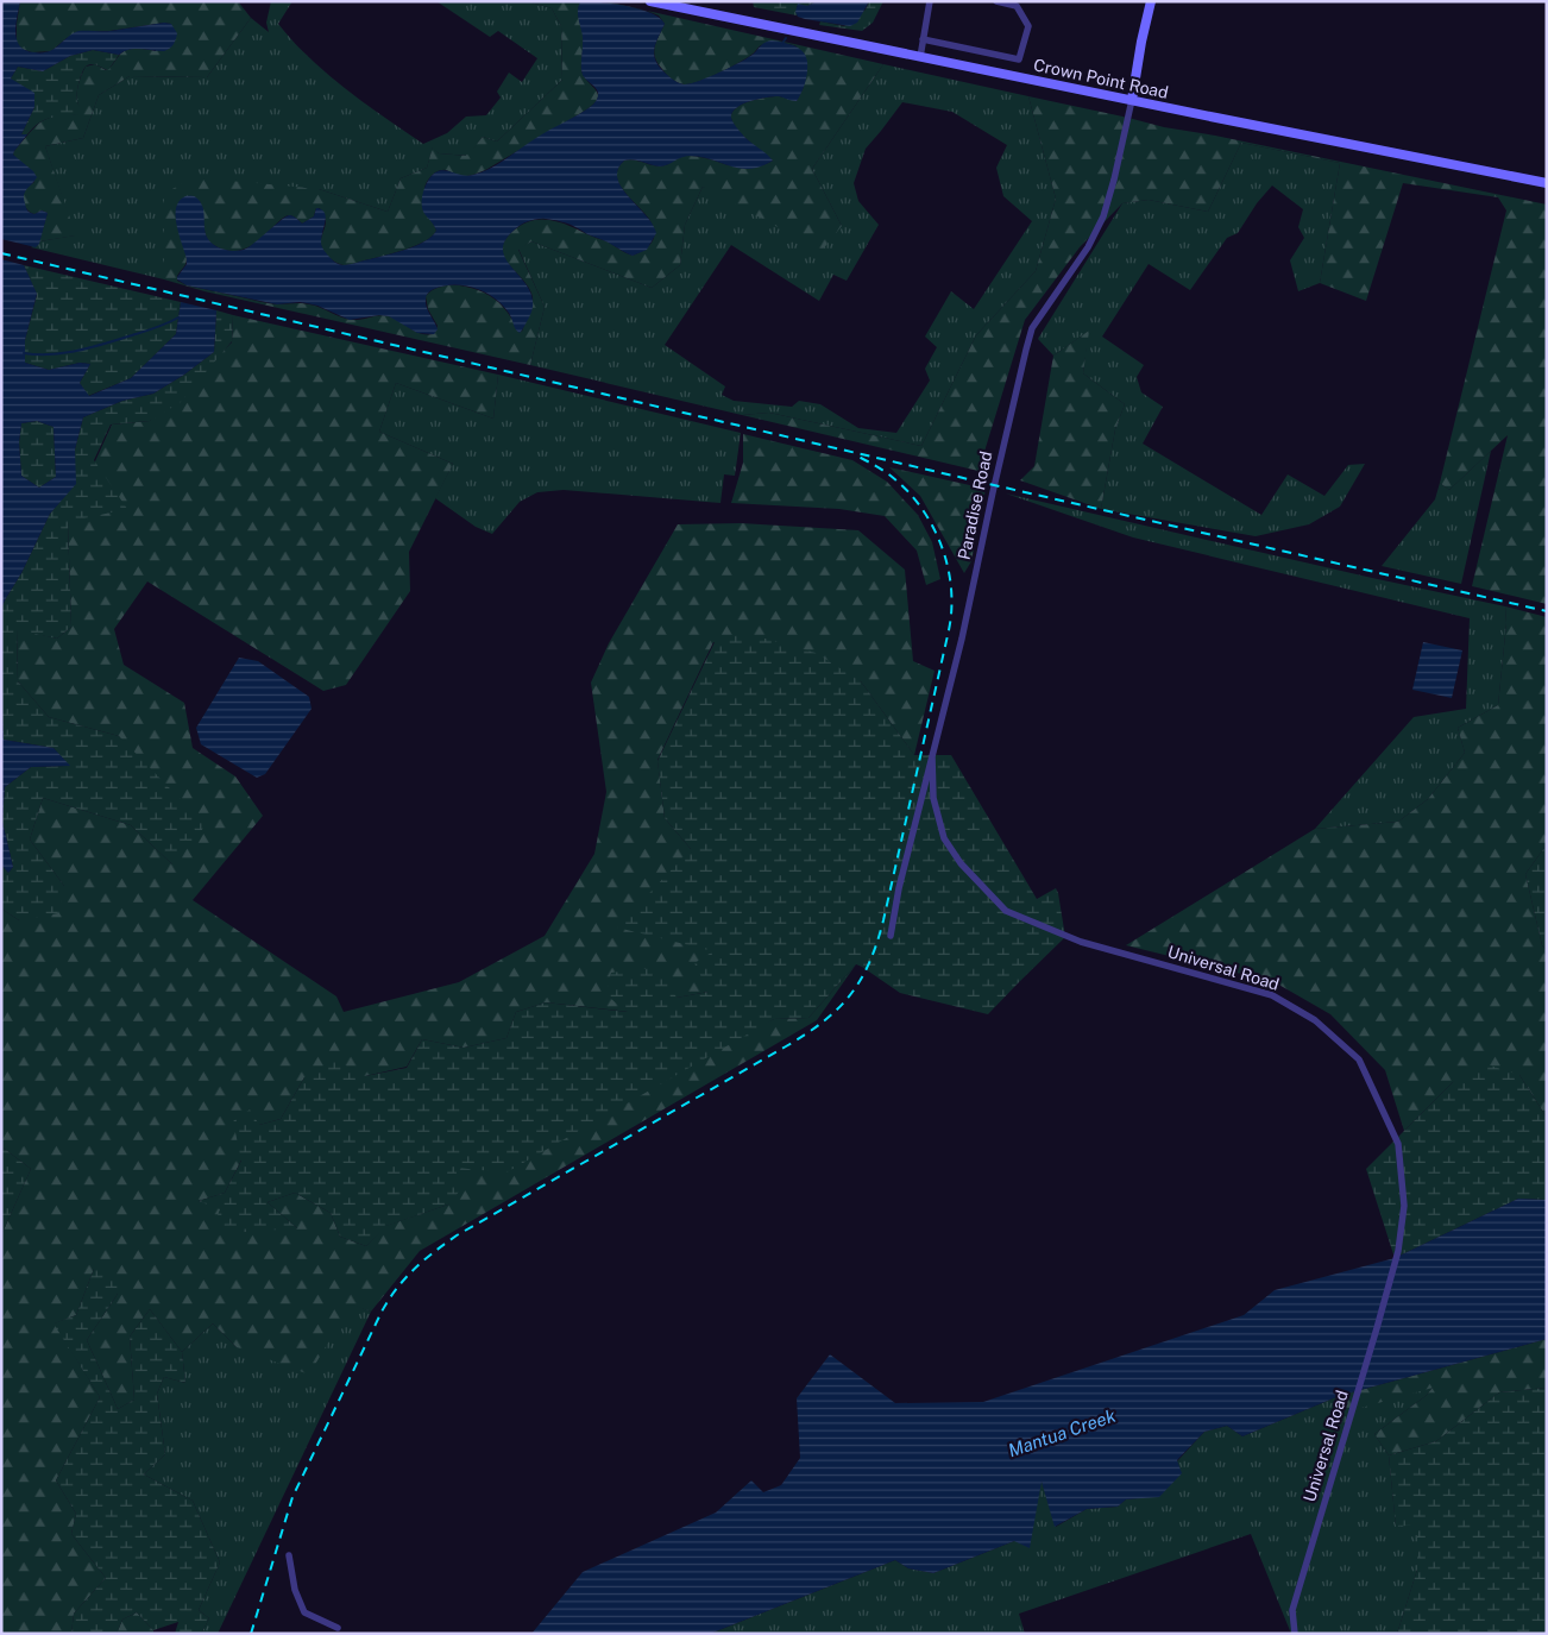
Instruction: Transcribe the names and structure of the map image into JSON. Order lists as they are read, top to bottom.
{
  "streets": {
    "main road": ["Crown Point Road"],
    "street": ["Paradise Road", "Universal Road"]
  },
  "crossings": [
    ["Crown Point Road", "Paradise Road"],
    ["Paradise Road", "Universal Road"]
  ],
  "water": ["Mantua Creek"]
}
